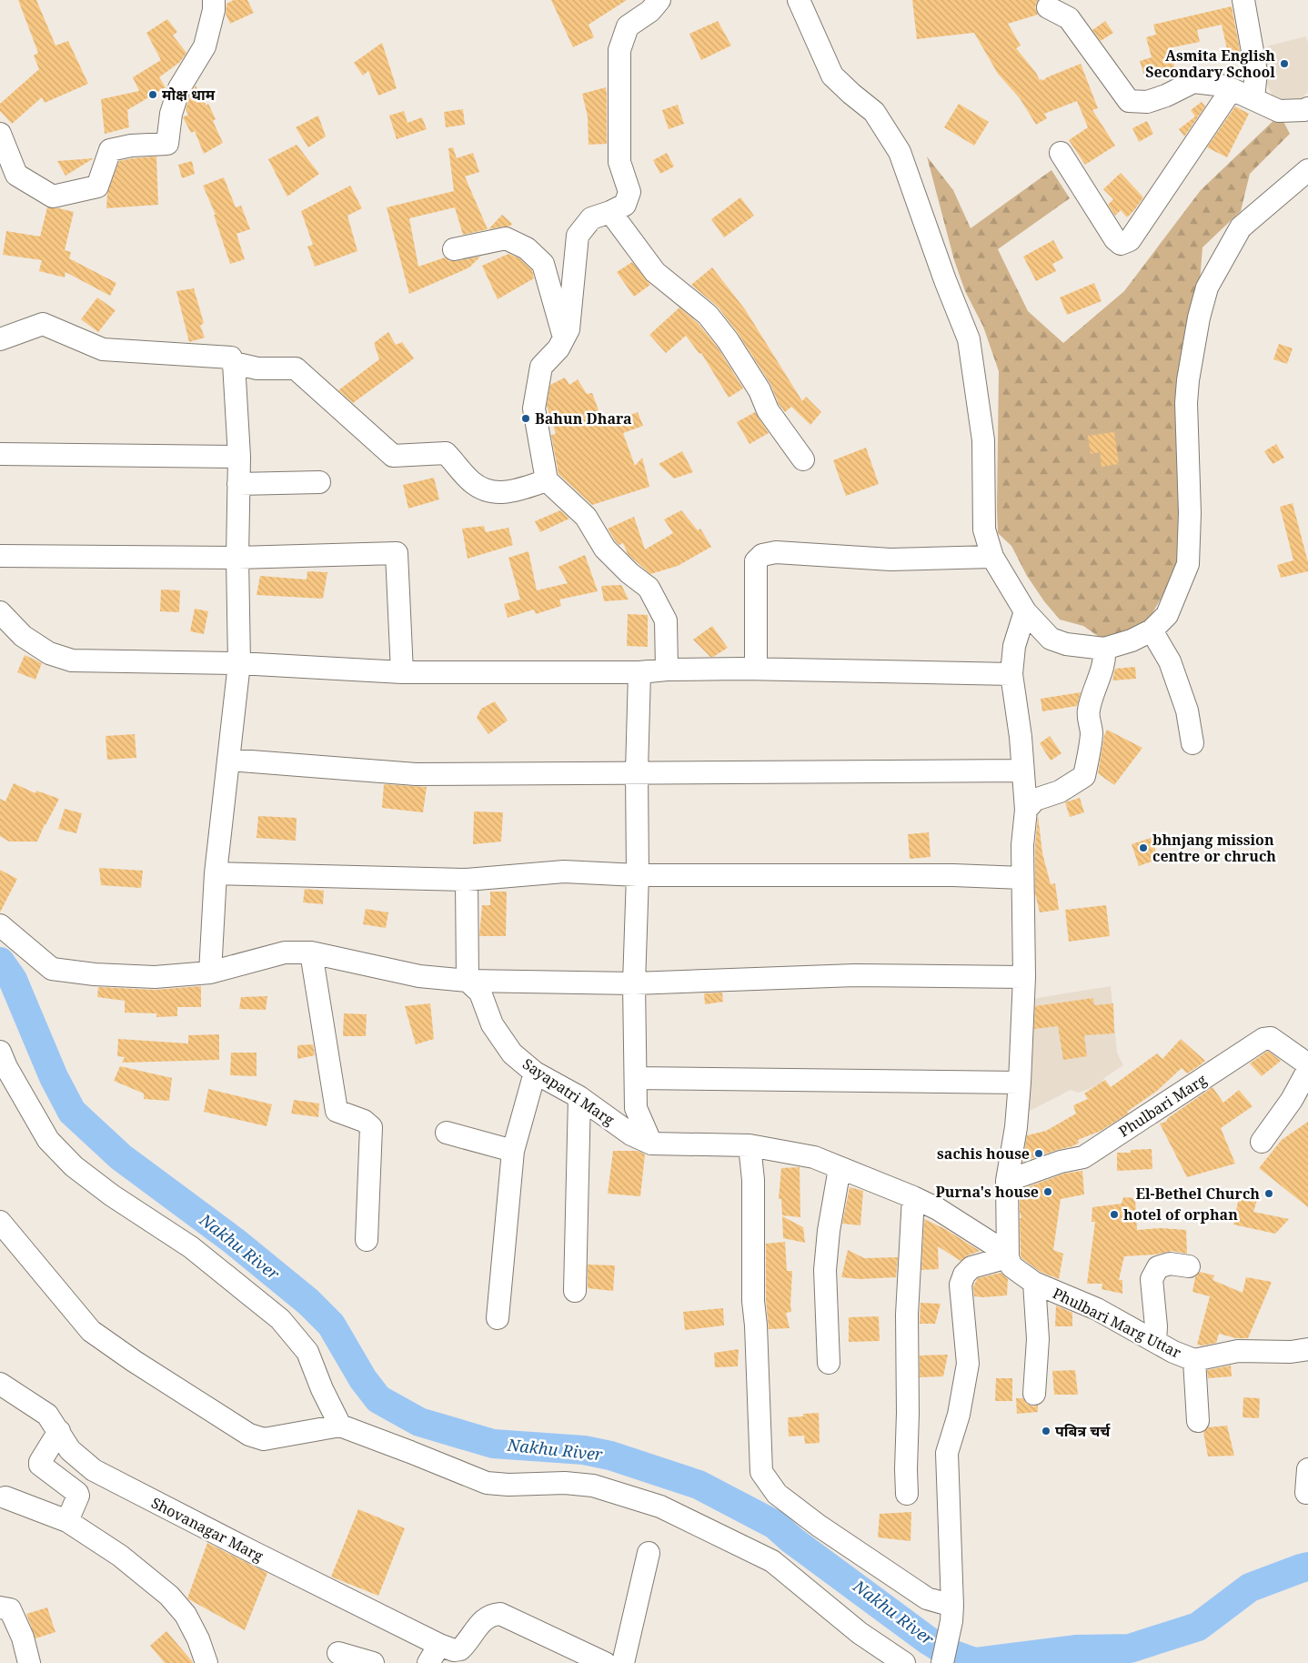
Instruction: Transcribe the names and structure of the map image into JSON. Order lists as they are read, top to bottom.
{
  "streets": {
    "street": [
      "Sayapatri Marg",
      "Phulbari Marg",
      "Phulbari Marg Uttar",
      "Shovanagar Marg"
    ]
  },
  "crossings": [
    ["Sayapatri Marg", "Phulbari Marg Uttar"]
  ],
  "water": ["Nakhu River"],
  "places": [
    "Asmita English Secondary School",
    "मोक्ष धाम",
    "Bahun Dhara",
    "bhnjang mission centre or chruch",
    "sachis house",
    "Purna's house",
    "El-Bethel Church",
    "hotel of orphan",
    "पबित्र चर्च"
  ]
}
